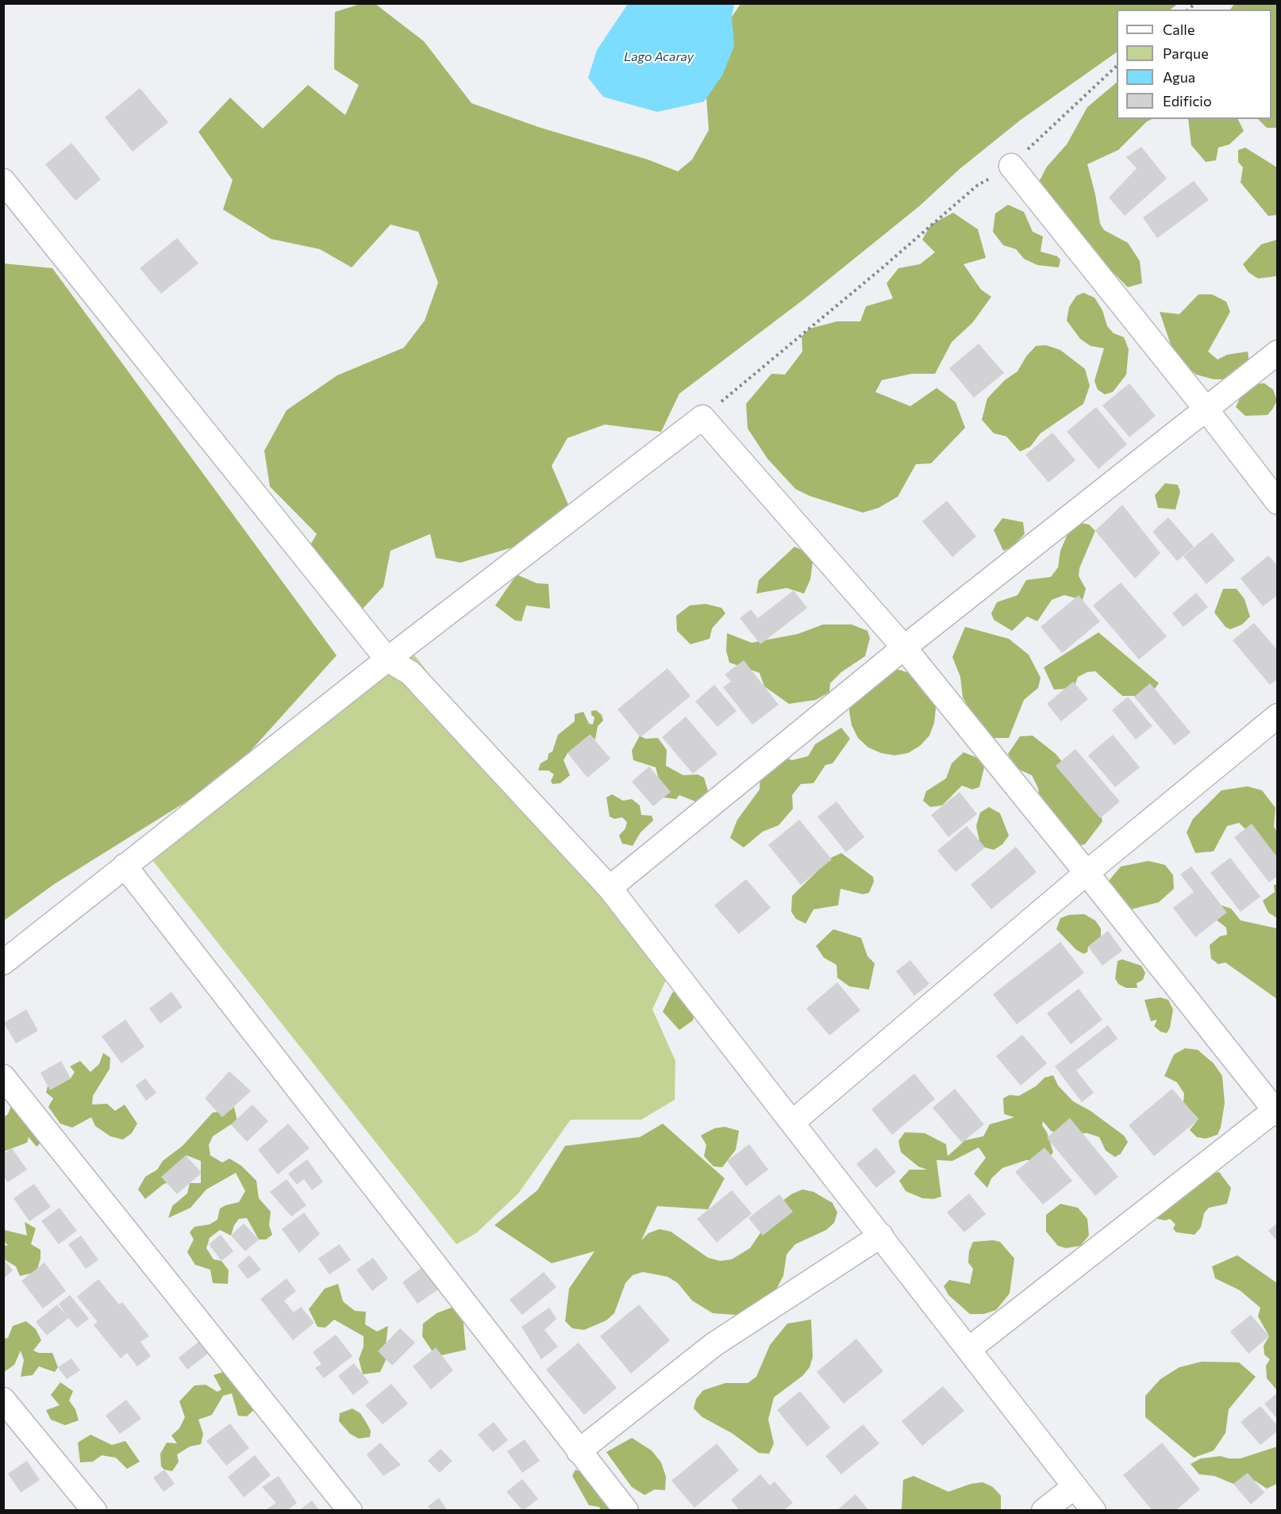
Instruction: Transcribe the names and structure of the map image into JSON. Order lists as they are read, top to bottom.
{
  "water": ["Lago Acaray"],
  "legend": [
    "Calle",
    "Parque",
    "Agua",
    "Edificio"
  ]
}
